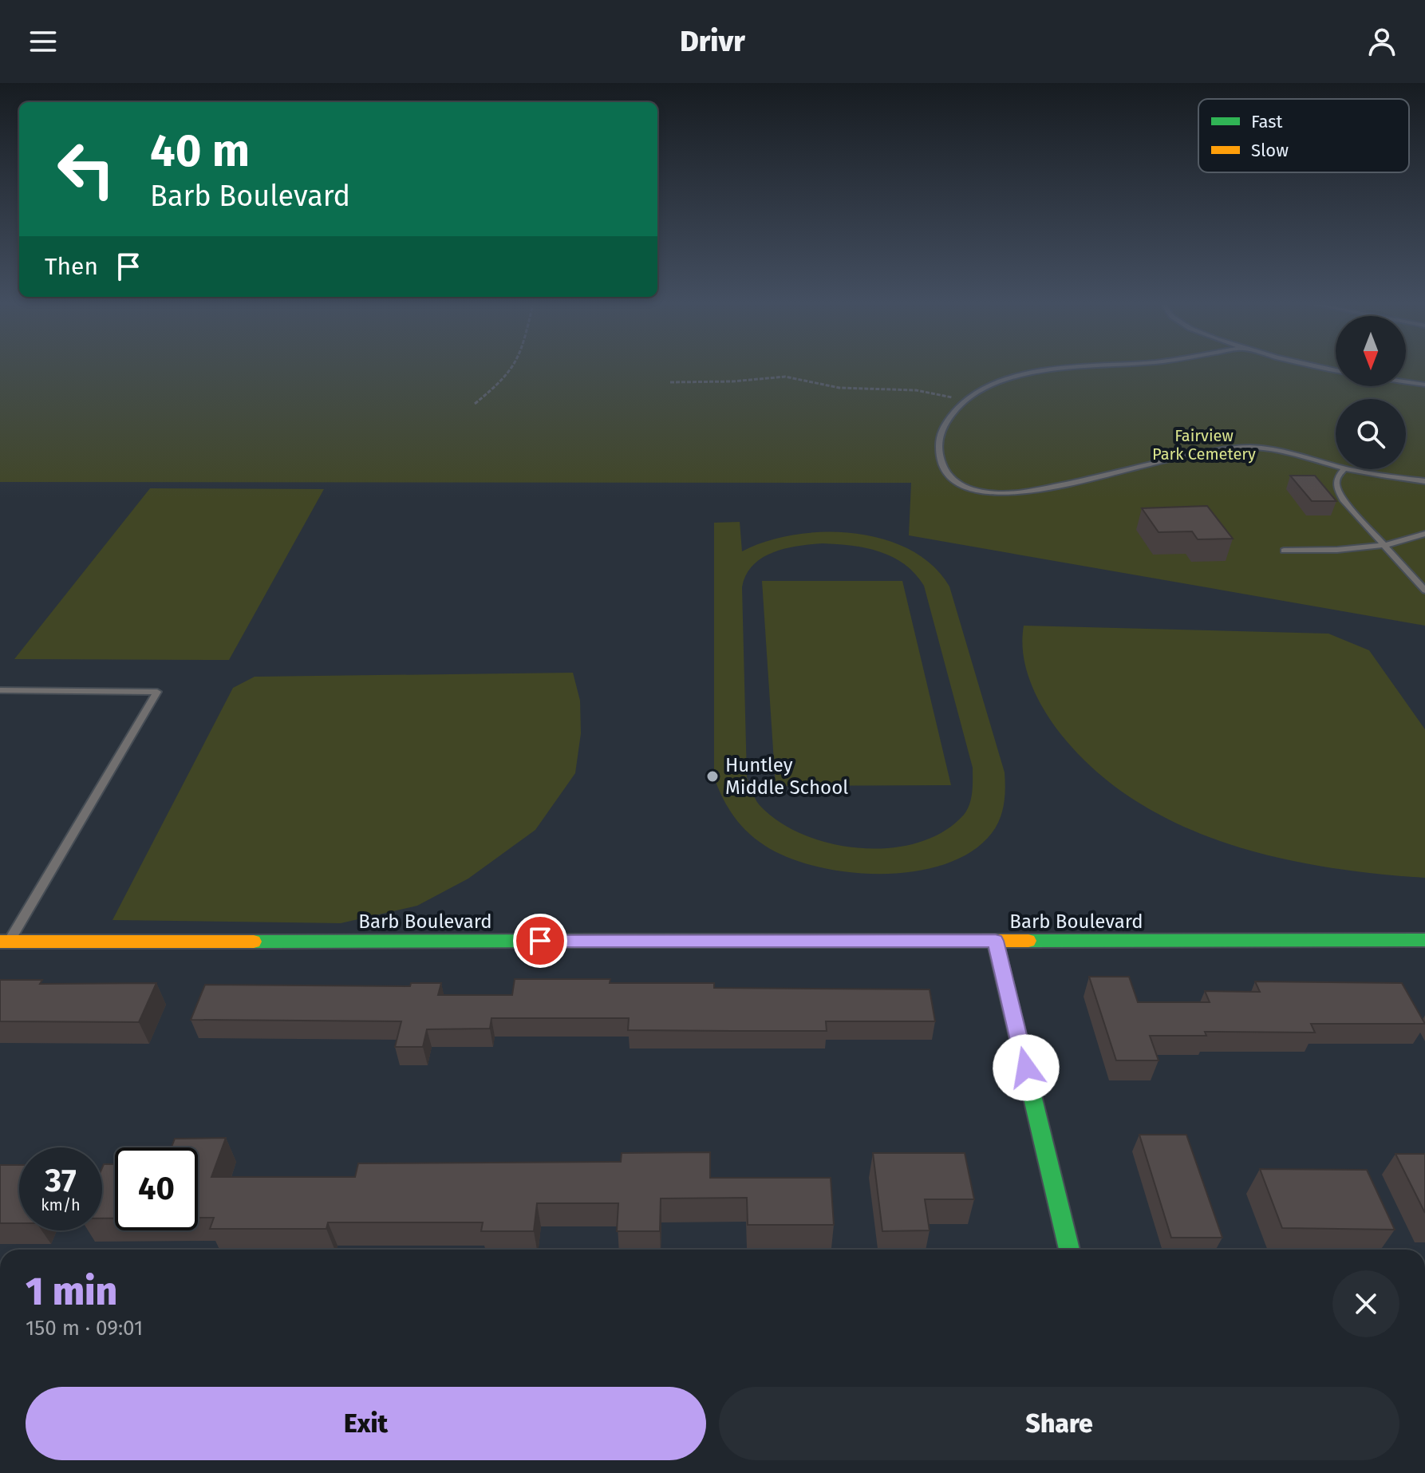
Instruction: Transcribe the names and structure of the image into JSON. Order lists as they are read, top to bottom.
{
  "streets": {
    "street": ["Barb Boulevard"]
  },
  "parks": ["Fairview Park Cemetery"],
  "places": ["Huntley Middle School"],
  "legend": ["Fast", "Slow"],
  "north": "bottom",
  "page": {
    "header": "Drivr",
    "turn": ["40 m", "Barb Boulevard"],
    "then": "Then",
    "speed": "37 km/h",
    "limit": "40",
    "heading": ["1 min", "150 m · 09:01"],
    "buttons": ["Exit", "Share"]
  }
}
